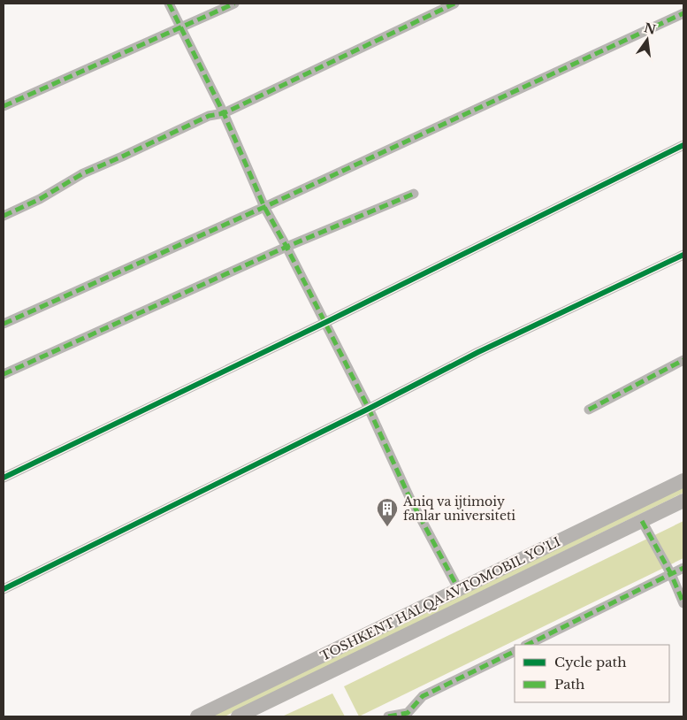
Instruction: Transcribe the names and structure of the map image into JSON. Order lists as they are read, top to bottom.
{
  "streets": {
    "highway": ["TOSHKENT HALQA AVTOMOBIL YO'LI"]
  },
  "places": {
    "building": ["Aniq va ijtimoiy fanlar universiteti"]
  },
  "legend": ["Cycle path", "Path"],
  "north": "top"
}
